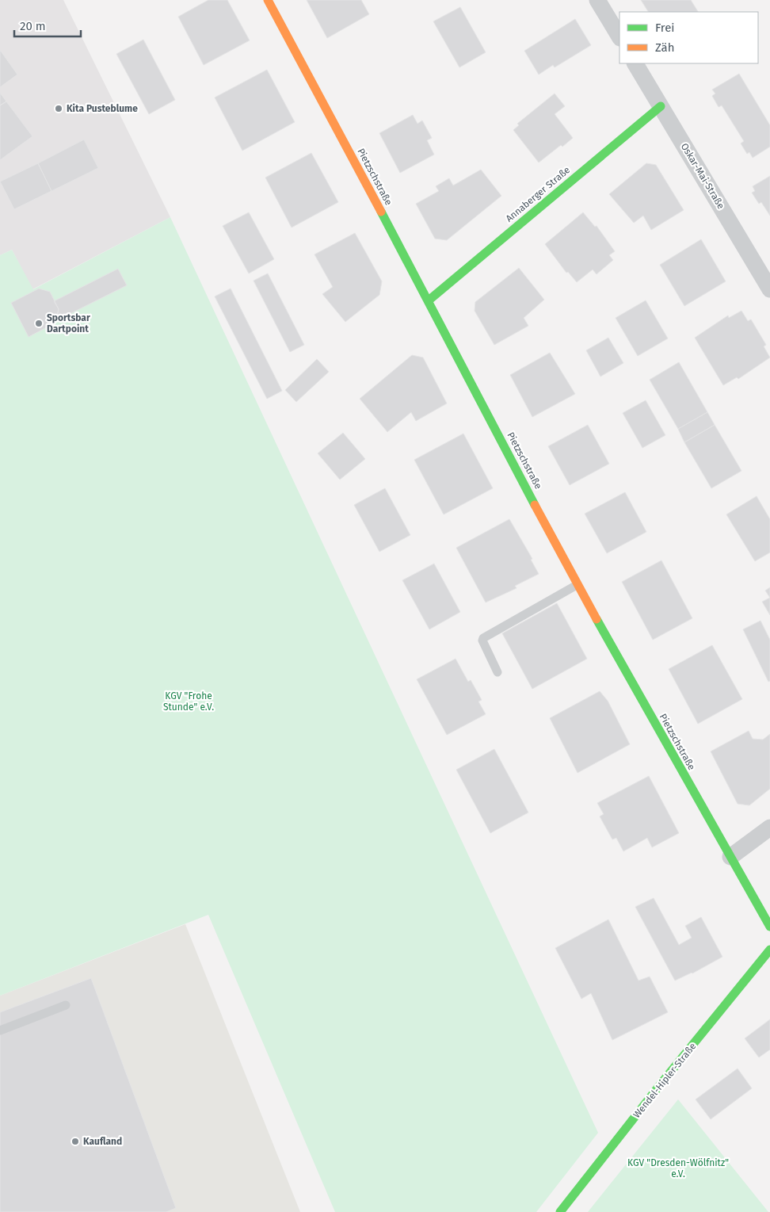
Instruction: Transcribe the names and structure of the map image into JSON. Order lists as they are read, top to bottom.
{
  "streets": {
    "street": [
      "Oskar-Mai-Straße",
      "Pietzschstraße",
      "Annaberger Straße",
      "Wendel-Hipler-Straße"
    ]
  },
  "crossings": [
    ["Oskar-Mai-Straße", "Annaberger Straße"],
    ["Pietzschstraße", "Annaberger Straße"]
  ],
  "parks": ["KGV \"Frohe Stunde\" e.V.", "KGV \"Dresden-Wölfnitz\" e.V."],
  "places": ["Kita Pusteblume", "Sportsbar Dartpoint", "Kaufland"],
  "legend": ["Frei", "Zäh"],
  "scale_bar": "20 m"
}
